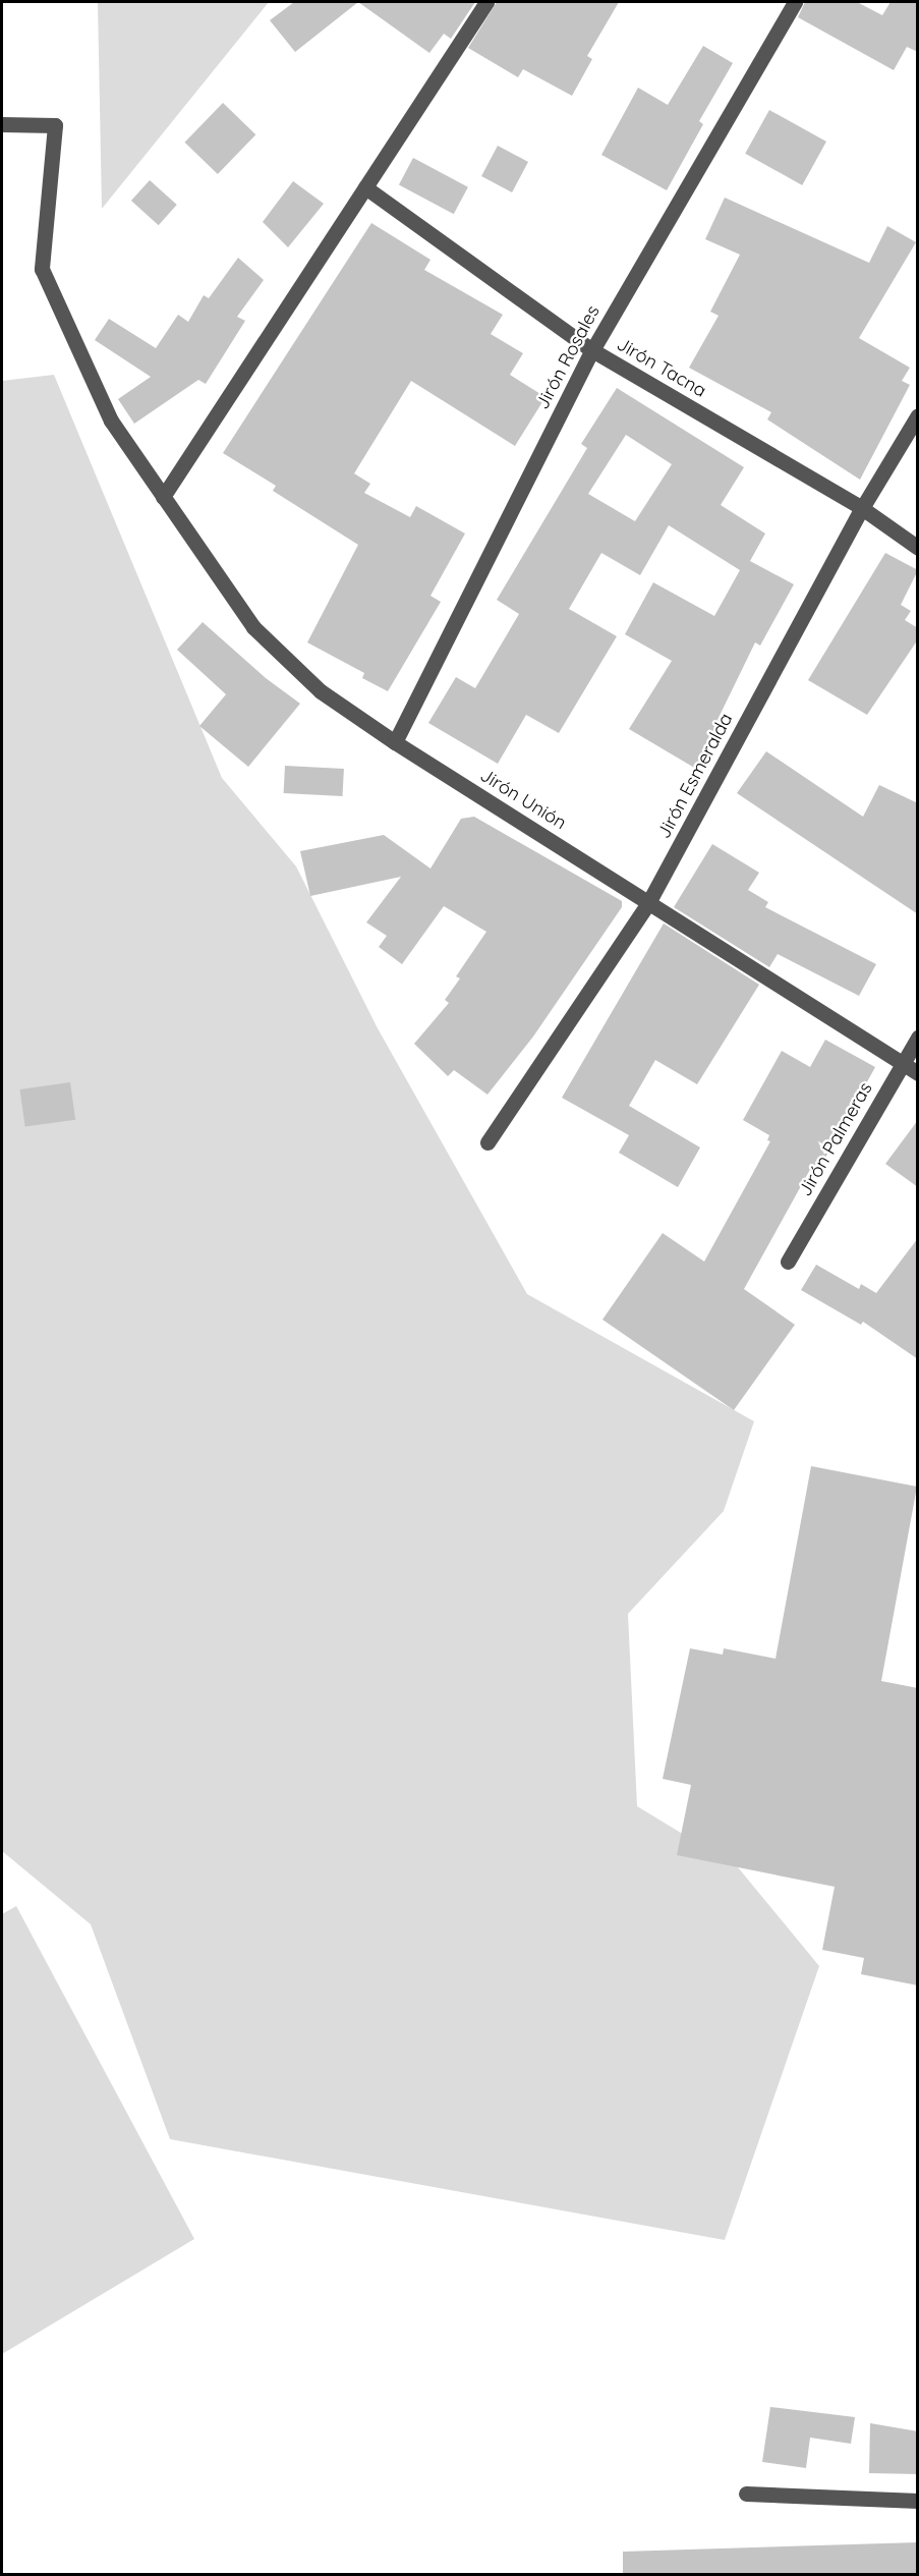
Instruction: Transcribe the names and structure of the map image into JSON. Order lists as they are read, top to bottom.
{
  "streets": {
    "street": [
      "Jirón Rosales",
      "Jirón Tacna",
      "Jirón Esmeralda",
      "Jirón Unión",
      "Jirón Palmeras"
    ]
  },
  "crossings": [
    ["Jirón Rosales", "Jirón Tacna"],
    ["Jirón Rosales", "Jirón Unión"],
    ["Jirón Tacna", "Jirón Esmeralda"],
    ["Jirón Esmeralda", "Jirón Unión"],
    ["Jirón Unión", "Jirón Palmeras"]
  ]
}
